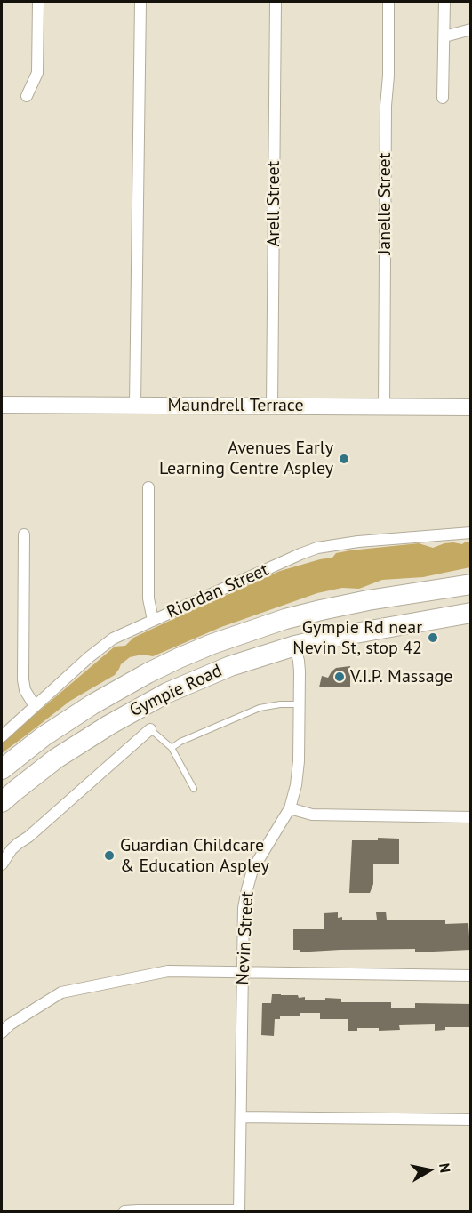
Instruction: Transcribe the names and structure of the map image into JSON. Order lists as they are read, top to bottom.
{
  "streets": {
    "highway": ["Gympie Road"],
    "main road": ["Maundrell Terrace"],
    "street": [
      "Arell Street",
      "Janelle Street",
      "Riordan Street",
      "Nevin Street"
    ]
  },
  "crossings": [
    ["Arell Street", "Maundrell Terrace"],
    ["Janelle Street", "Maundrell Terrace"],
    ["Gympie Road", "Nevin Street"]
  ],
  "places": [
    "Avenues Early Learning Centre Aspley",
    "Gympie Rd near Nevin St, stop 42",
    "V.I.P. Massage",
    "Guardian Childcare & Education Aspley"
  ],
  "north": "right"
}
